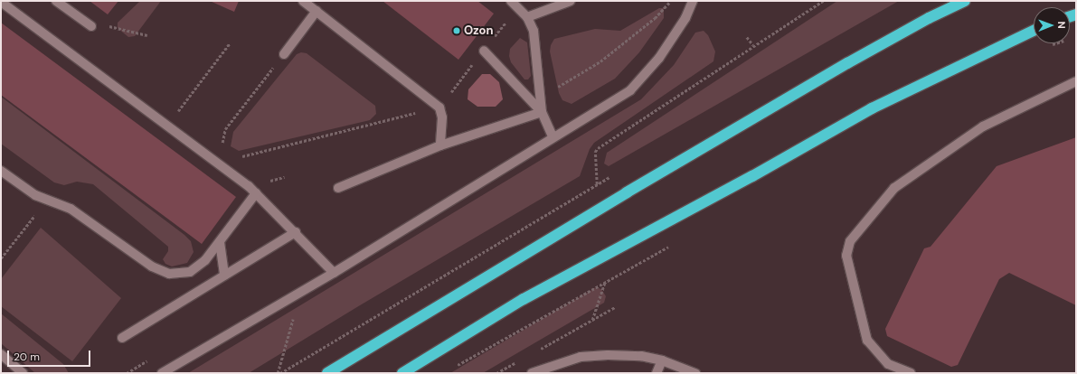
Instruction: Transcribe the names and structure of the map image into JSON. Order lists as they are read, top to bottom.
{
  "places": ["Ozon"],
  "scale_bar": "20 m",
  "north": "right"
}
